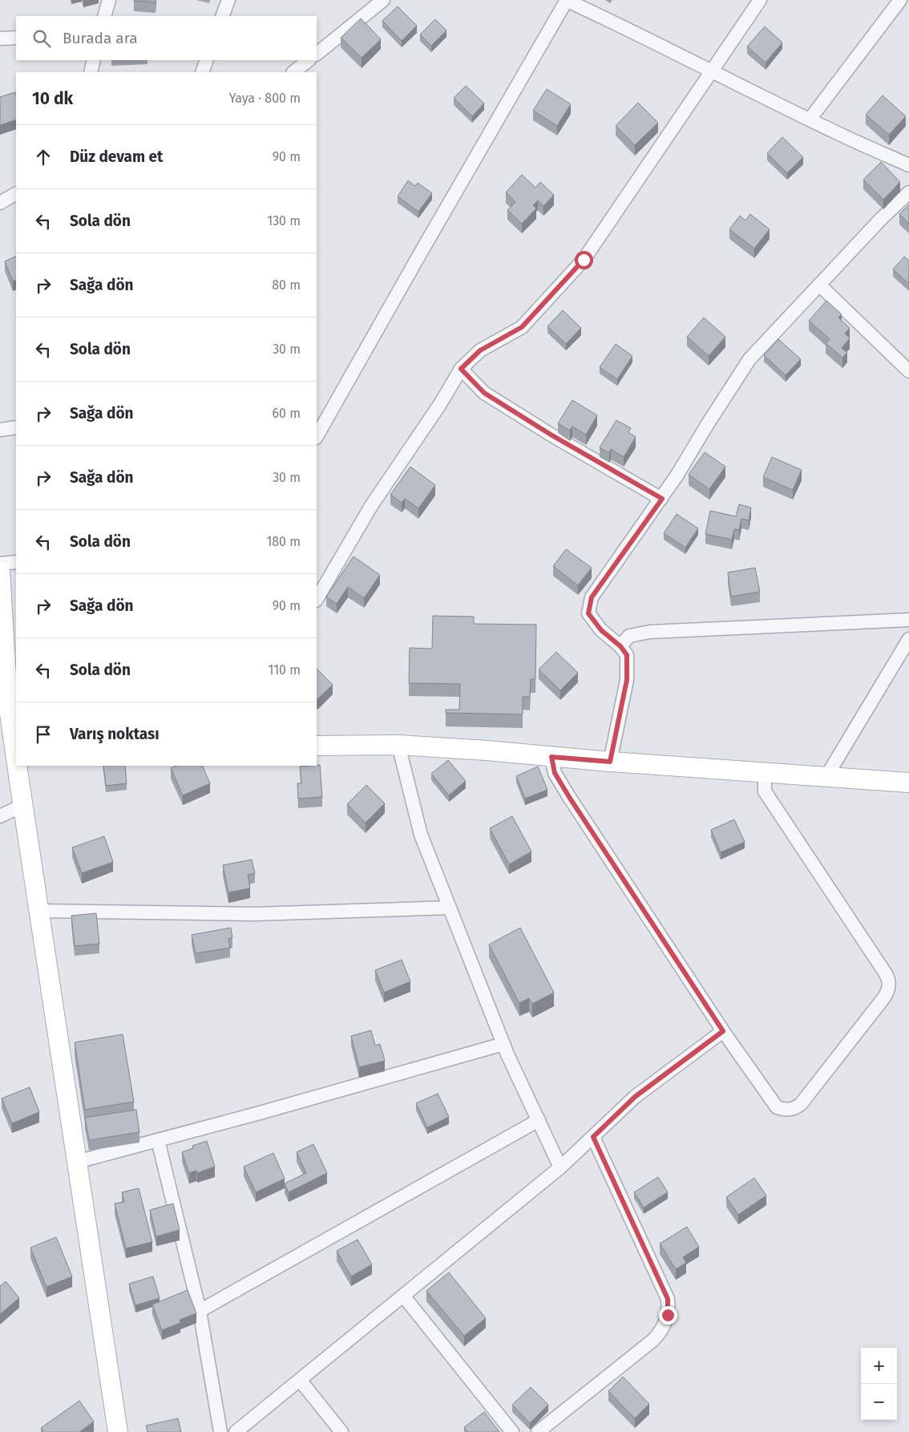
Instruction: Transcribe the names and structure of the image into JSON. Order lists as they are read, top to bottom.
{
  "page": {
    "search": "Burada ara",
    "heading": ["10 dk", "Yaya · 800 m"],
    "list": [
      ["Düz devam et", "90 m"],
      ["Sola dön", "130 m"],
      ["Sağa dön", "80 m"],
      ["Sola dön", "30 m"],
      ["Sağa dön", "60 m"],
      ["Sağa dön", "30 m"],
      ["Sola dön", "180 m"],
      ["Sağa dön", "90 m"],
      ["Sola dön", "110 m"],
      "Varış noktası"
    ],
    "map_buttons": ["+", "−"]
  }
}
